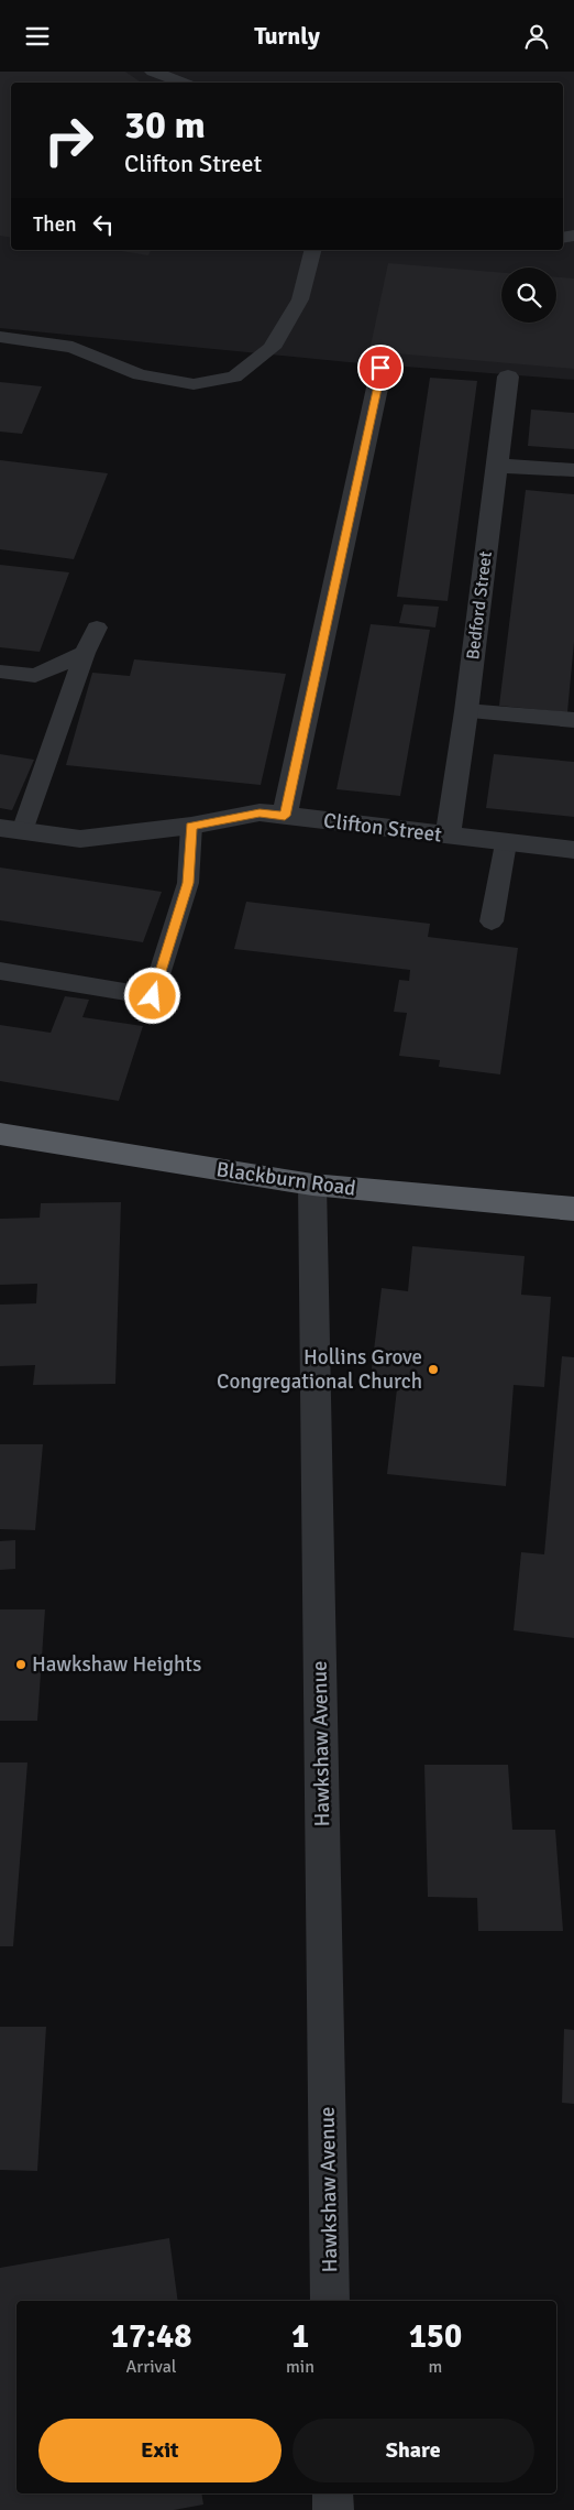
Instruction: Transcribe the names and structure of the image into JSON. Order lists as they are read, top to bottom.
{
  "streets": {
    "highway": ["Blackburn Road"],
    "street": ["Bedford Street", "Clifton Street", "Hawkshaw Avenue"]
  },
  "crossings": [
    ["Bedford Street", "Clifton Street"],
    ["Blackburn Road", "Hawkshaw Avenue"]
  ],
  "places": ["Hollins Grove Congregational Church", "Hawkshaw Heights"],
  "page": {
    "header": "Turnly",
    "turn": ["30 m", "Clifton Street"],
    "then": "Then",
    "eta": [
      "17:48",
      "Arrival",
      "1",
      "min",
      "150",
      "m"
    ],
    "buttons": ["Exit", "Share"]
  }
}
